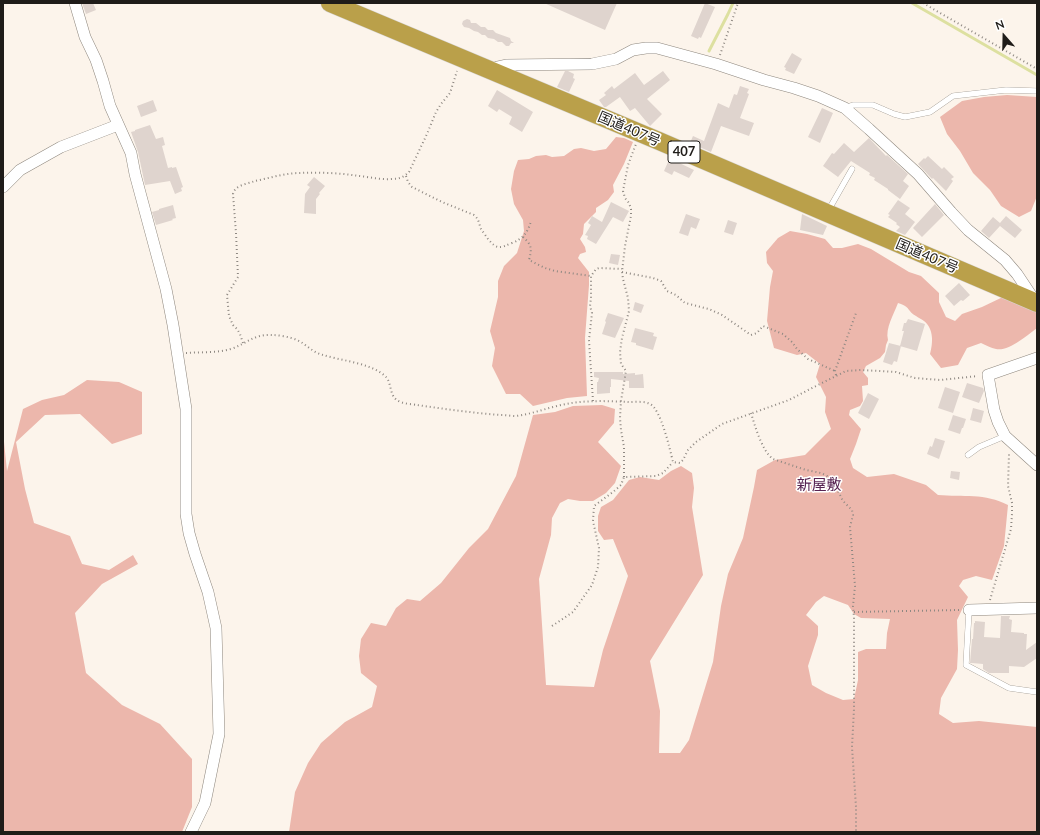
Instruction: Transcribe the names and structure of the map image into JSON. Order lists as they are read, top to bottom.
{
  "streets": {
    "highway": ["国道407号", "407"]
  },
  "districts": ["新屋敷"],
  "north": "top"
}
